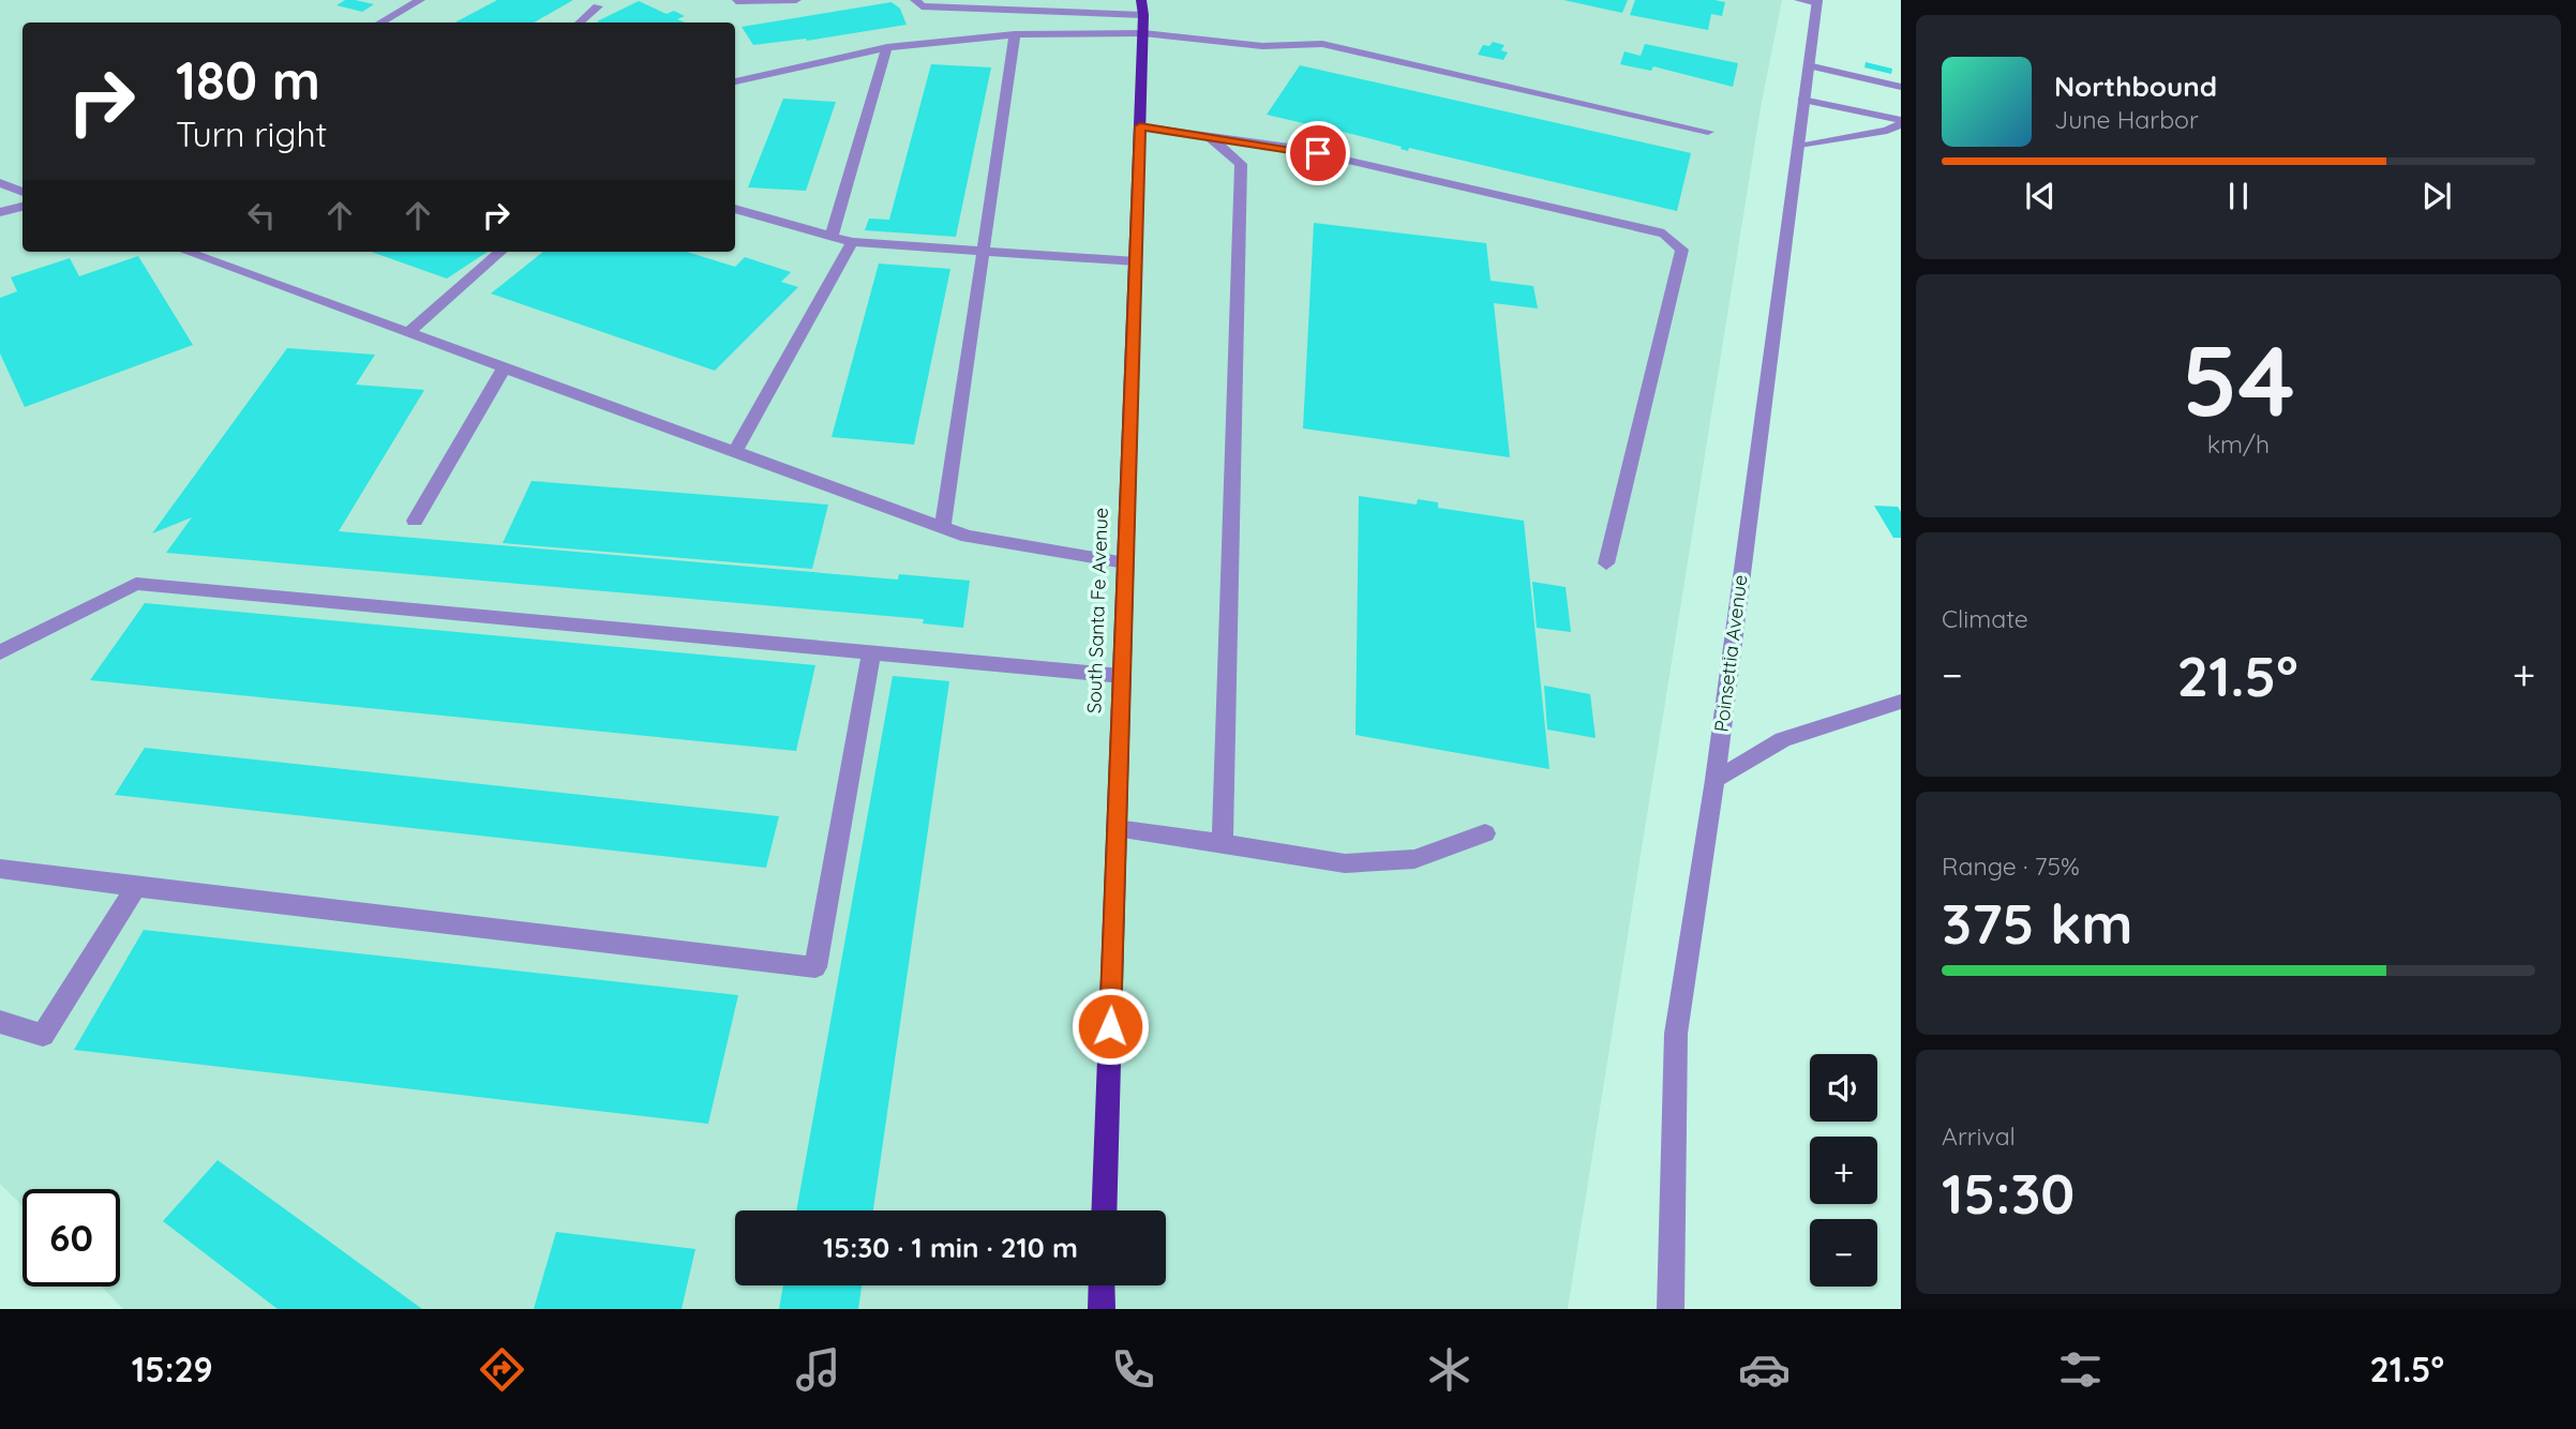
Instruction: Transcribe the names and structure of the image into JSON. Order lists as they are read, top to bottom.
{
  "streets": {
    "main road": ["South Santa Fe Avenue"],
    "street": ["Poinsettia Avenue"]
  },
  "page": {
    "turn": ["180 m", "Turn right"],
    "song": ["Northbound", "June Harbor"],
    "tile": [
      ["54", "km/h"],
      "Climate",
      ["Range · 75%", "375 km"],
      ["Arrival", "15:30"]
    ],
    "heat": ["−", "21.5°", "+"],
    "map_buttons": ["+", "−"],
    "limit": "60",
    "trip": "15:30 · 1 min · 210 m",
    "tabs": ["15:29", "21.5°"]
  }
}
